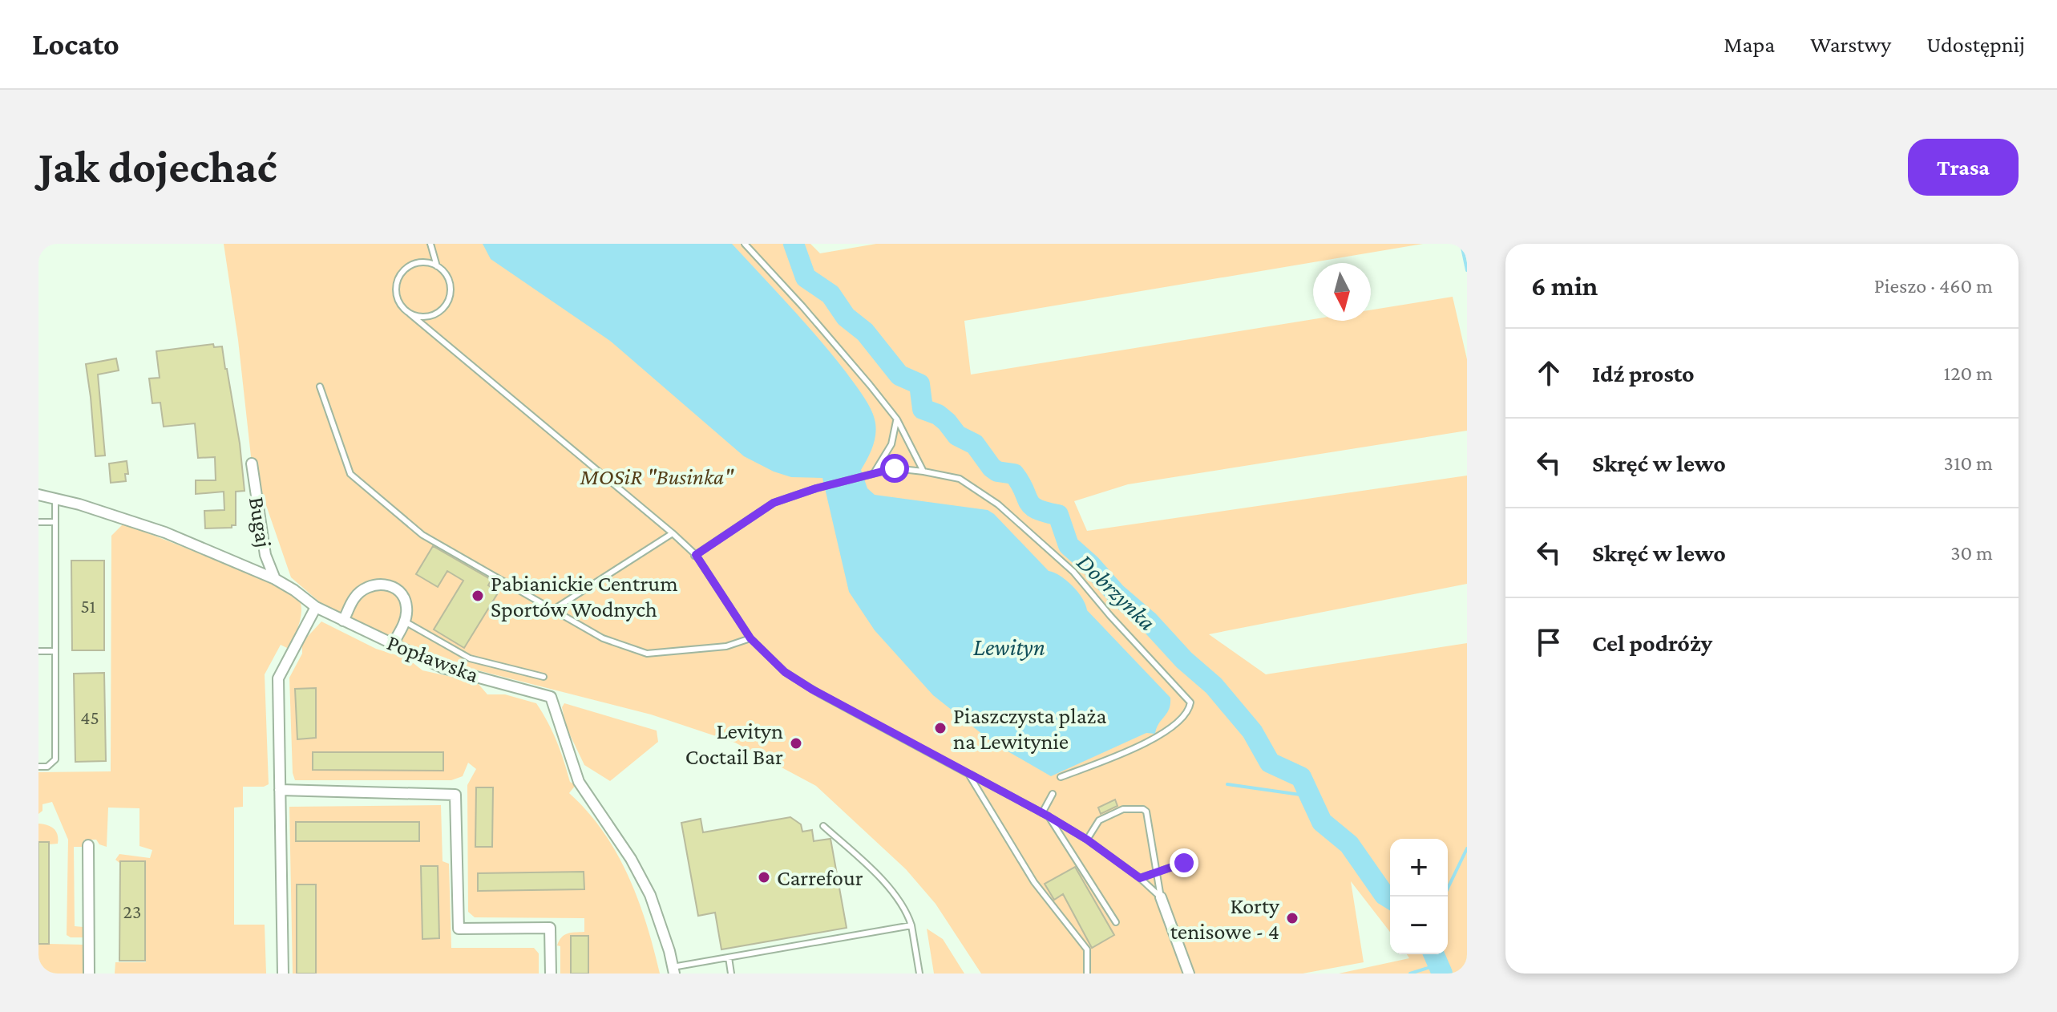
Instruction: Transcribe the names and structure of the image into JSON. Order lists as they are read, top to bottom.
{
  "streets": {
    "street": ["Bugaj", "Popławska"]
  },
  "crossings": [
    ["Bugaj", "Popławska"]
  ],
  "water": ["Dobrzynka", "Lewityn"],
  "parks": ["MOSiR \"Businka\""],
  "places": [
    "Pabianickie Centrum Sportów Wodnych",
    "Piaszczysta plaża na Lewitynie",
    "Levityn Coctail Bar",
    "Carrefour",
    "Korty tenisowe - 4"
  ],
  "house_numbers": ["51", "45", "23"],
  "north": "bottom",
  "page": {
    "header": "Locato",
    "nav": ["Mapa", "Warstwy", "Udostępnij"],
    "buttons": "Trasa",
    "title": "Jak dojechać",
    "heading": ["6 min", "Pieszo · 460 m"],
    "list": [
      ["Idź prosto", "120 m"],
      ["Skręć w lewo", "310 m"],
      ["Skręć w lewo", "30 m"],
      "Cel podróży"
    ],
    "map_buttons": ["+", "−"]
  }
}
